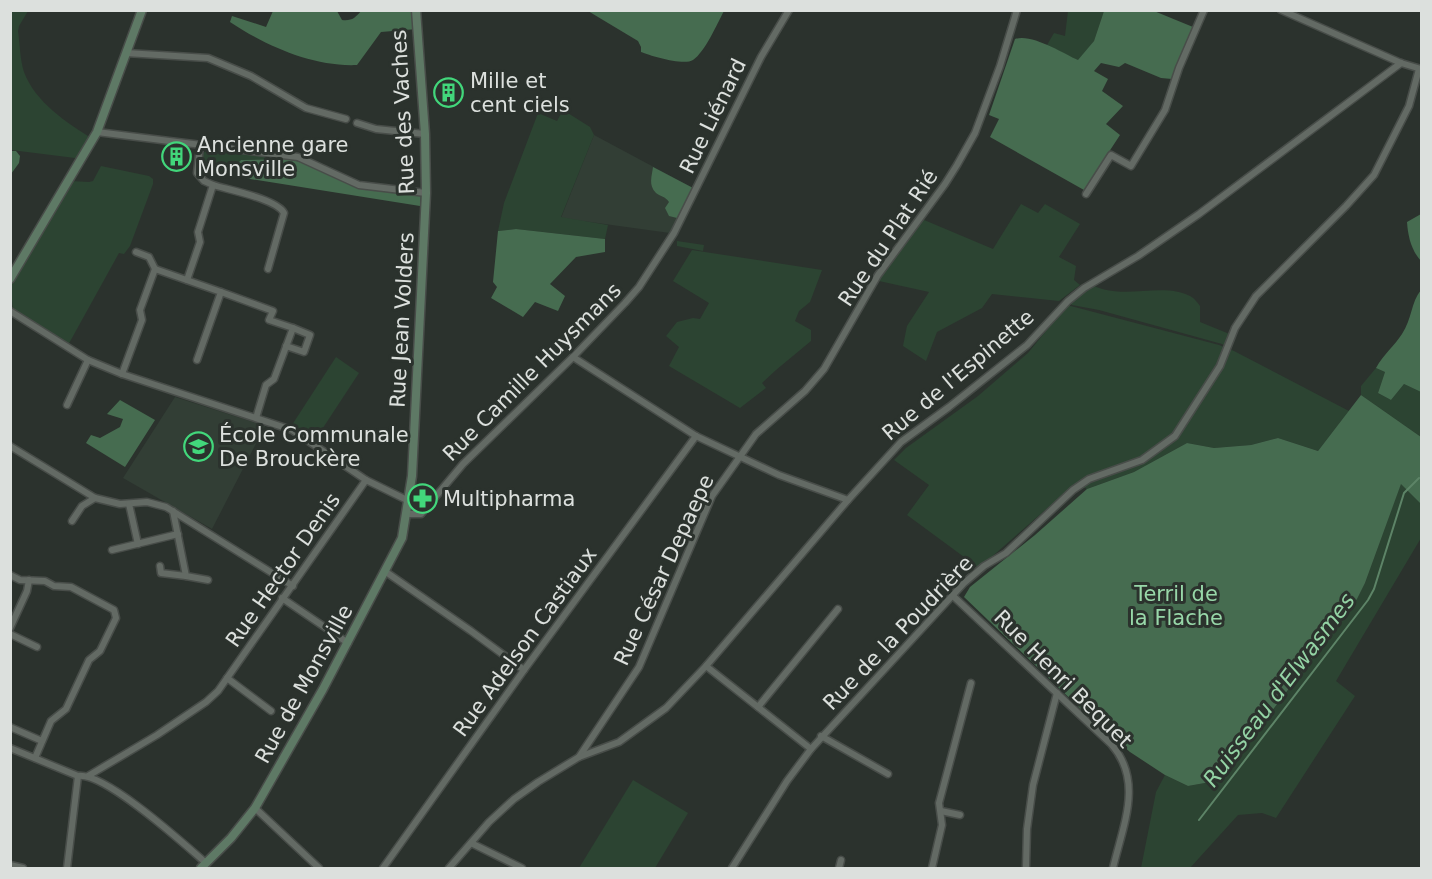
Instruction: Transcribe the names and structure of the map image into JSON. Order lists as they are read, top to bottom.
{
  "streets": {
    "street": [
      "Rue des Vaches",
      "Rue Liénard",
      "Rue du Plat Rié",
      "Rue Jean Volders",
      "Rue Camille Huysmans",
      "Rue de l'Espinette",
      "Rue Hector Denis",
      "Rue César Depaepe",
      "Rue de la Poudrière",
      "Rue Adelson Castiaux",
      "Rue Henri Bequet",
      "Rue de Monsville"
    ]
  },
  "crossings": [
    ["Rue des Vaches", "Rue Jean Volders"],
    ["Rue Liénard", "Rue Camille Huysmans"],
    ["Rue du Plat Rié", "Rue César Depaepe"],
    ["Rue Jean Volders", "Rue de Monsville"],
    ["Rue Camille Huysmans", "Rue de Monsville"],
    ["Rue de l'Espinette", "Rue César Depaepe"],
    ["Rue de la Poudrière", "Rue Henri Bequet"]
  ],
  "water": ["Ruisseau d'Elwasmes"],
  "parks": ["Terril de la Flache"],
  "places": {
    "building": ["Mille et cent ciels", "Ancienne gare Monsville"],
    "school or university": ["École Communale De Brouckère"],
    "pharmacy": ["Multipharma"]
  }
}
